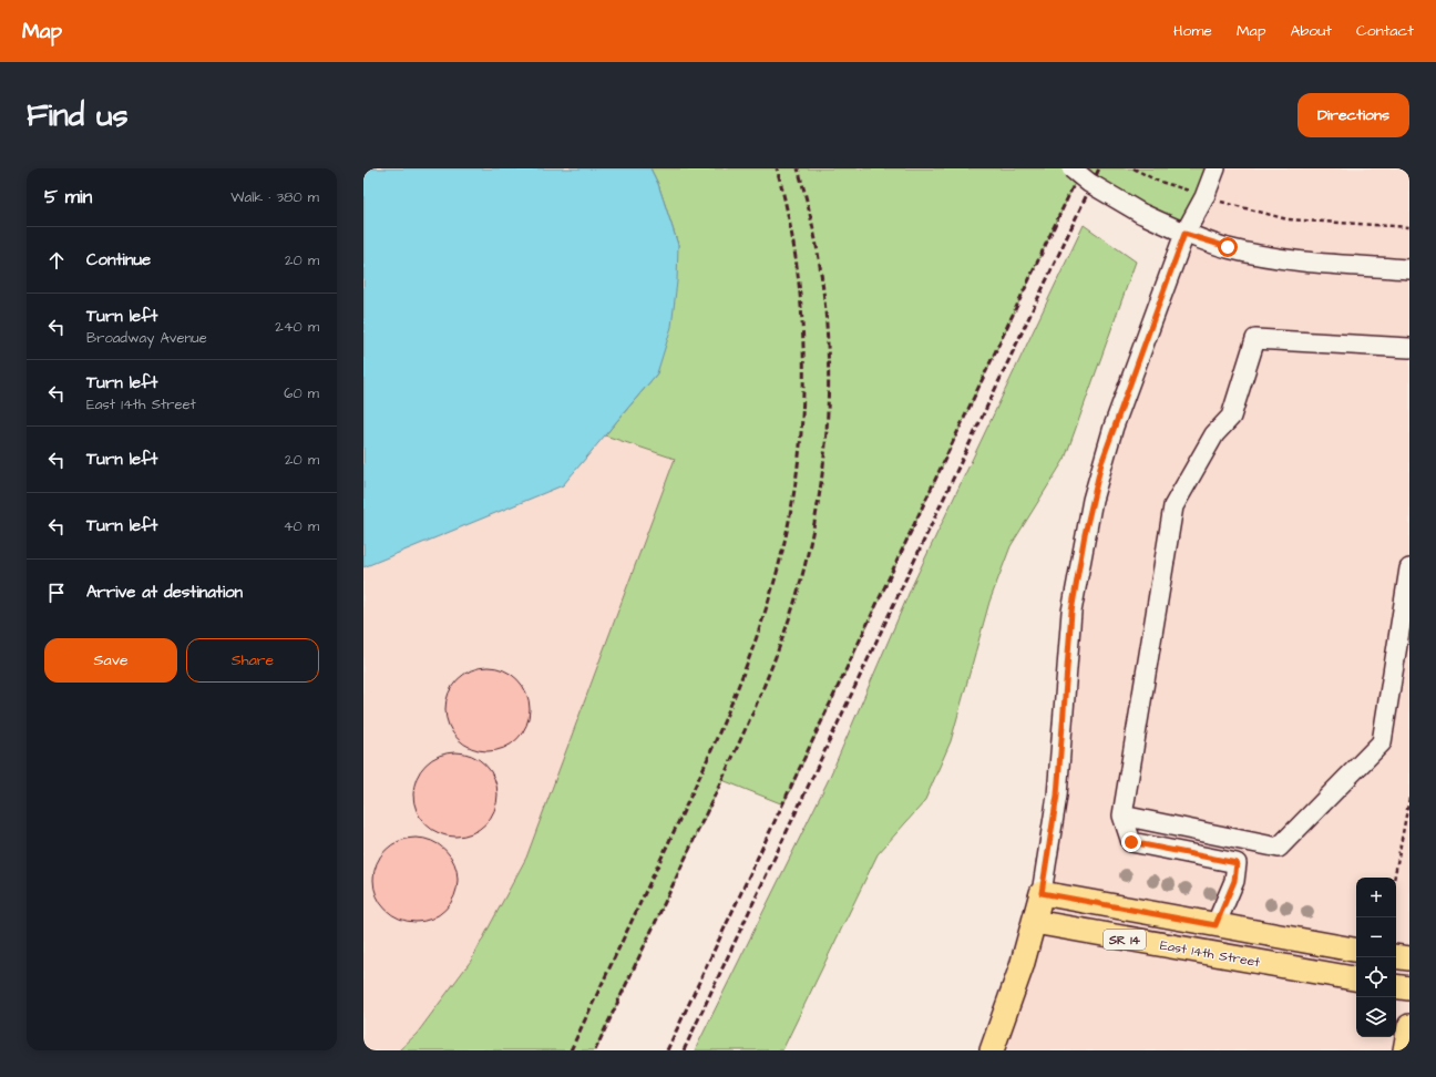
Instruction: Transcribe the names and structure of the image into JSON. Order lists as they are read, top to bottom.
{
  "streets": {
    "main road": ["SR 14", "East 14th Street"]
  },
  "page": {
    "header": "Map",
    "nav": [
      "Home",
      "Map",
      "About",
      "Contact"
    ],
    "buttons": [
      "Directions",
      ["Save", "Share"]
    ],
    "title": "Find us",
    "heading": ["5 min", "Walk · 380 m"],
    "list": [
      ["Continue", "20 m"],
      ["Turn left", "Broadway Avenue", "240 m"],
      ["Turn left", "East 14th Street", "60 m"],
      ["Turn left", "20 m"],
      ["Turn left", "40 m"],
      "Arrive at destination"
    ],
    "map_buttons": ["+", "−"]
  }
}
